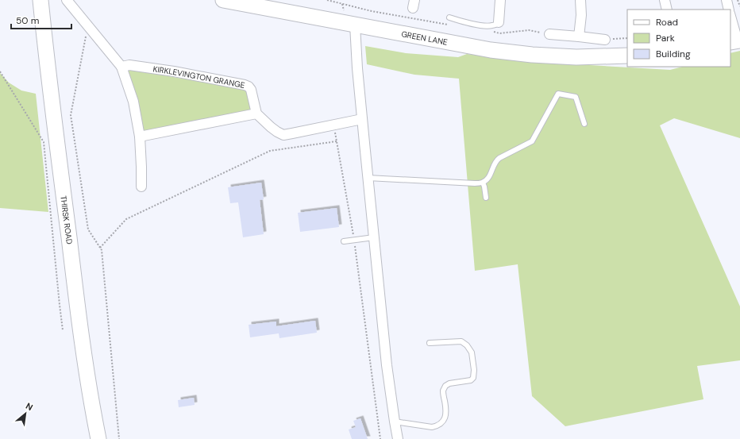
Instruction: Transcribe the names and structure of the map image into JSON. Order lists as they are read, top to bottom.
{
  "streets": {
    "main road": ["GREEN LANE", "THIRSK ROAD"],
    "street": ["KIRKLEVINGTON GRANGE"]
  },
  "legend": ["Road", "Park", "Building"],
  "scale_bar": "50 m",
  "north": "top right"
}
